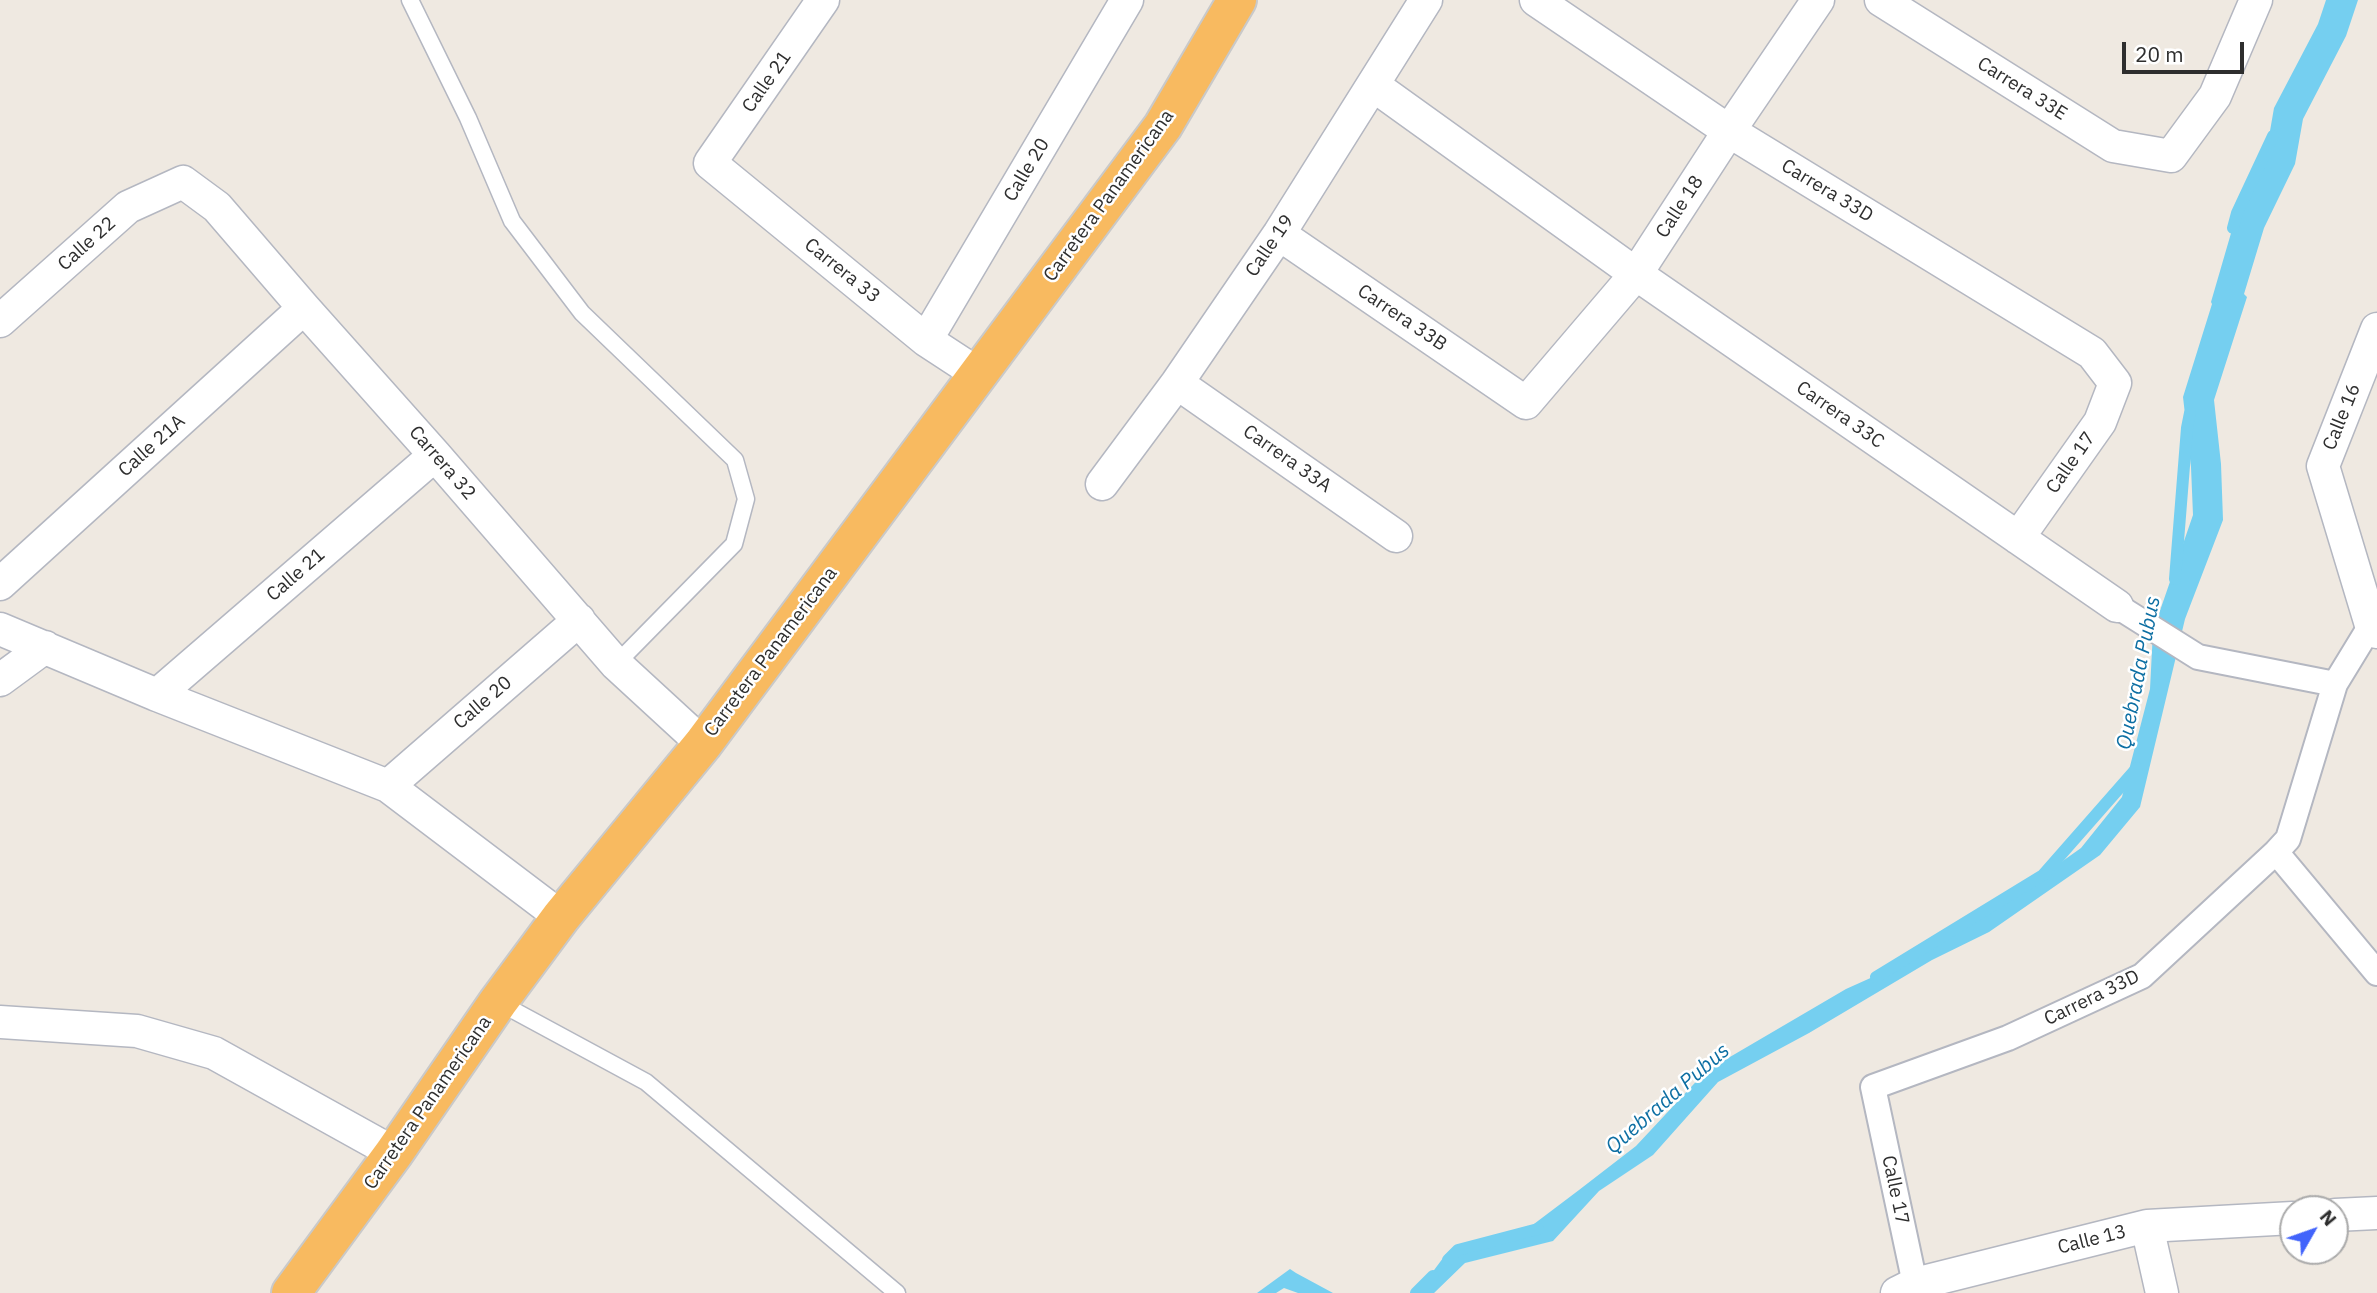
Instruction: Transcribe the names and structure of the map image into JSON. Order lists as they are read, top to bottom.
{
  "streets": {
    "highway": ["Carretera Panamericana"],
    "street": [
      "Calle 21",
      "Carrera 33E",
      "Calle 20",
      "Carrera 33D",
      "Calle 18",
      "Calle 22",
      "Calle 19",
      "Carrera 33",
      "Carrera 33B",
      "Carrera 33C",
      "Calle 16",
      "Calle 21A",
      "Carrera 33A",
      "Carrera 32",
      "Calle 17",
      "Calle 13"
    ]
  },
  "crossings": [
    ["Calle 21", "Carrera 33"],
    ["Calle 21", "Carrera 32"],
    ["Calle 20", "Carrera 33"],
    ["Calle 20", "Carrera 32"],
    ["Carrera 33D", "Calle 18"],
    ["Carrera 33D", "Carrera 33C"],
    ["Carrera 33D", "Calle 16"],
    ["Carrera 33D", "Calle 17"],
    ["Carretera Panamericana", "Carrera 33"],
    ["Carretera Panamericana", "Carrera 32"],
    ["Calle 18", "Carrera 33B"],
    ["Calle 18", "Carrera 33C"],
    ["Calle 22", "Carrera 32"],
    ["Calle 19", "Carrera 33B"],
    ["Calle 19", "Carrera 33C"],
    ["Calle 19", "Carrera 33A"],
    ["Carrera 33C", "Calle 17"],
    ["Calle 21A", "Carrera 32"],
    ["Calle 17", "Calle 13"]
  ],
  "water": ["Quebrada Pubus"],
  "scale_bar": "20 m",
  "north": "top right"
}
